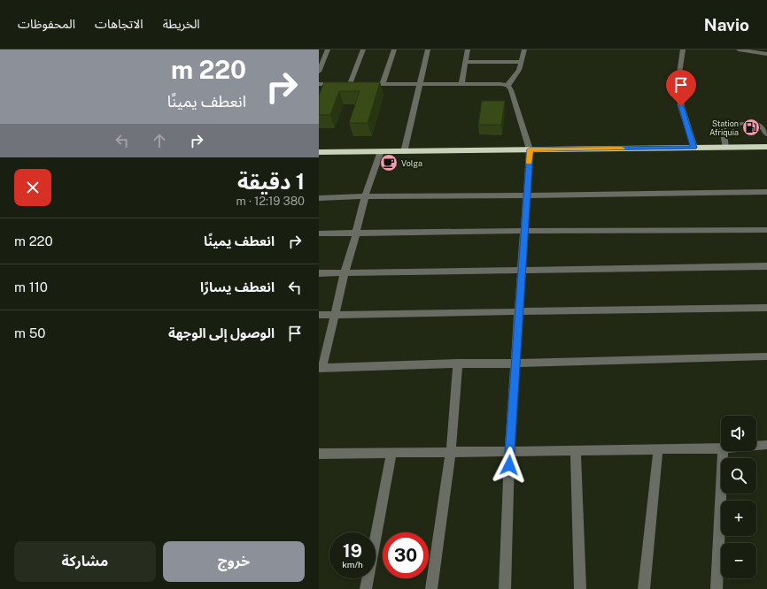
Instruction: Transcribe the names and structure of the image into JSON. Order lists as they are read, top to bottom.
{
  "places": {
    "fuel station": ["Station Afriquia"],
    "cafe": ["Volga"]
  },
  "page": {
    "header": "Navio",
    "nav": ["الخريطة", "الاتجاهات", "المحفوظات"],
    "turn": ["220 m", "انعطف يمينًا"],
    "heading": ["1 دقيقة", "380 m · 12:19"],
    "list": [
      {
        "name": "انعطف يمينًا",
        "value": "220 m"
      },
      {
        "name": "انعطف يسارًا",
        "value": "110 m"
      },
      {
        "name": "الوصول إلى الوجهة",
        "value": "50 m"
      }
    ],
    "map_buttons": ["+", "−"],
    "speed": "19 km/h",
    "limit": "30",
    "buttons": ["خروج", "مشاركة"]
  }
}
